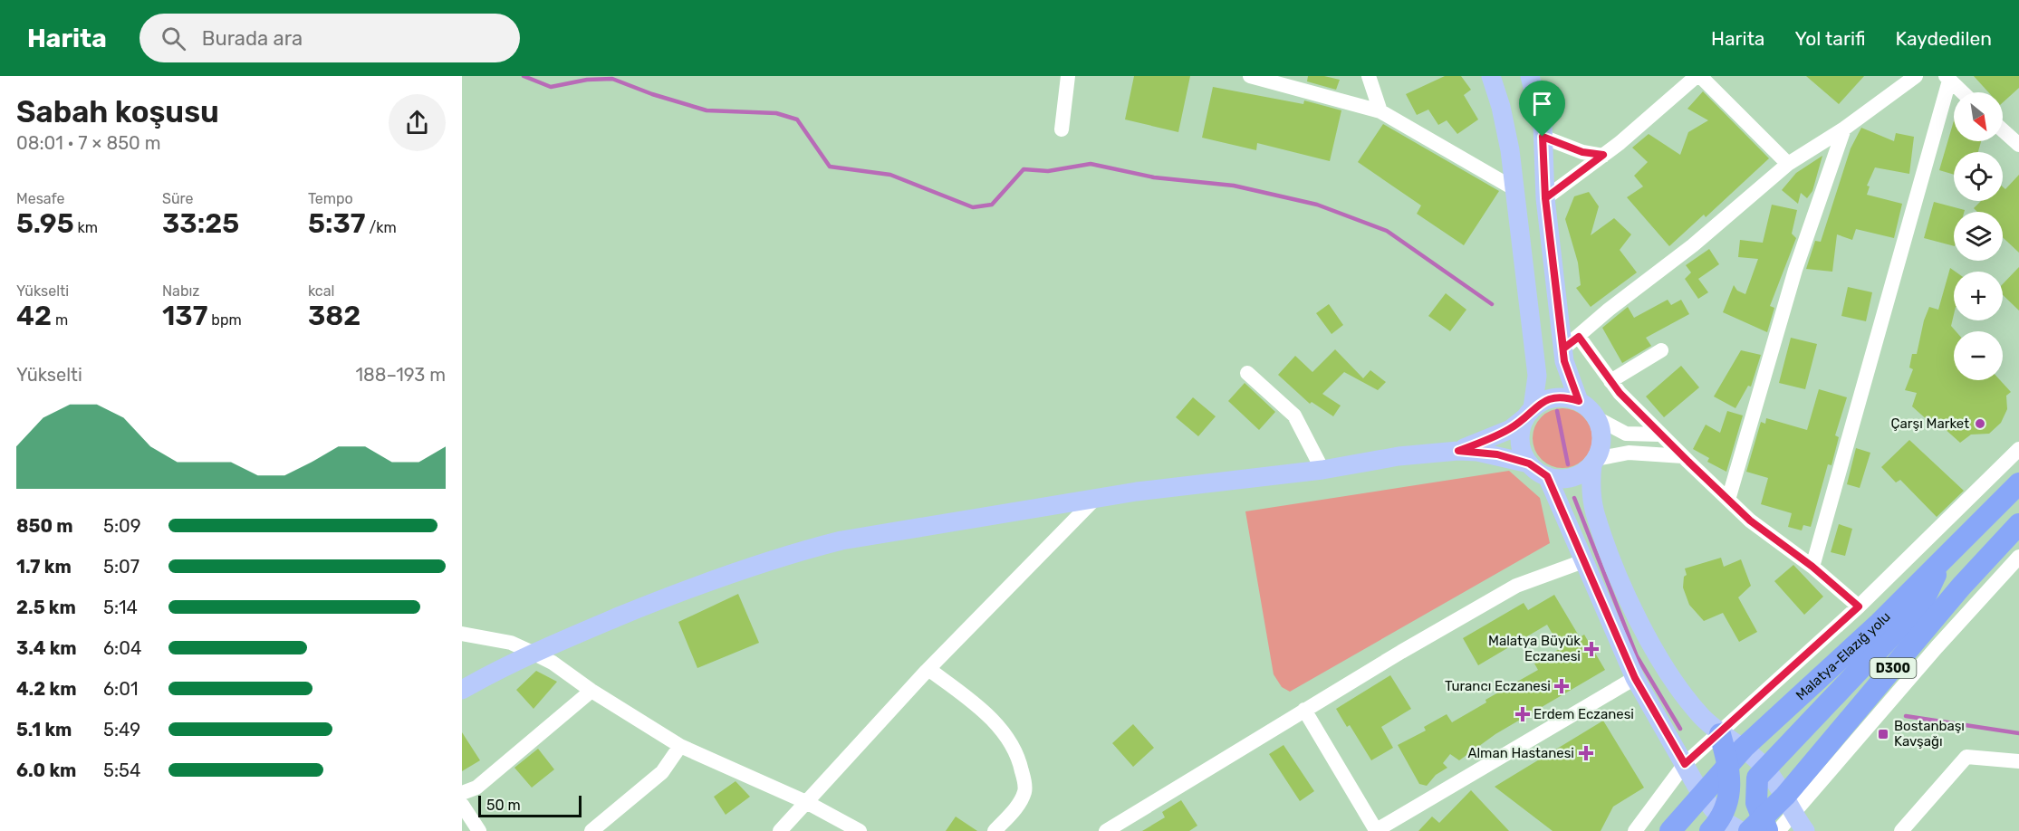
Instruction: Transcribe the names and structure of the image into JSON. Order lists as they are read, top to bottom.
{
  "streets": {
    "highway": ["Malatya-Elazığ yolu", "D300"]
  },
  "places": {
    "other": ["Çarşı Market"],
    "health": [
      "Malatya Büyük Eczanesi",
      "Turancı Eczanesi",
      "Erdem Eczanesi",
      "Alman Hastanesi"
    ],
    "transit": ["Bostanbaşı Kavşağı"]
  },
  "scale_bar": "50 m",
  "north": "bottom right",
  "page": {
    "header": "Harita",
    "search": "Burada ara",
    "nav": ["Harita", "Yol tarifi", "Kaydedilen"],
    "heading": ["Sabah koşusu", "08:01 · 7 × 850 m"],
    "map_buttons": ["+", "−"],
    "stats": [
      ["Mesafe", "5.95 km"],
      ["Süre", "33:25"],
      ["Tempo", "5:37 /km"],
      ["Yükselti", "42 m"],
      ["Nabız", "137 bpm"],
      ["kcal", "382"]
    ],
    "chart": ["Yükselti", "188–193 m"],
    "list": [
      {
        "name": "850 m",
        "note": "5:09"
      },
      {
        "name": "1.7 km",
        "note": "5:07"
      },
      {
        "name": "2.5 km",
        "note": "5:14"
      },
      {
        "name": "3.4 km",
        "note": "6:04"
      },
      {
        "name": "4.2 km",
        "note": "6:01"
      },
      {
        "name": "5.1 km",
        "note": "5:49"
      },
      {
        "name": "6.0 km",
        "note": "5:54"
      }
    ],
    "scale": "50 m"
  }
}
